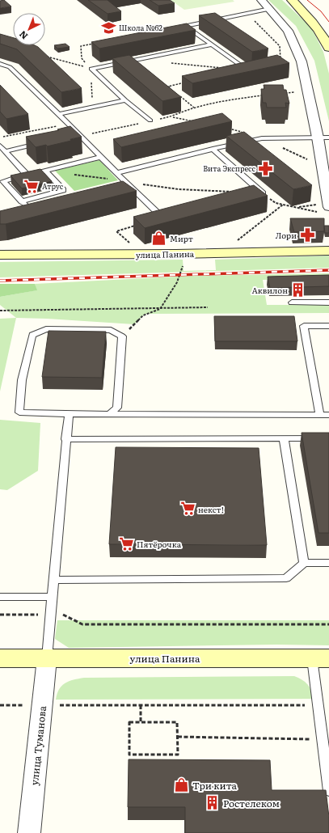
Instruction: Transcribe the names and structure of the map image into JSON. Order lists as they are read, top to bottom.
{
  "streets": {
    "street": ["улица Панина", "улица Туманова"]
  },
  "crossings": [
    ["улица Панина", "улица Туманова"]
  ],
  "places": {
    "school or university": ["Школа №62"],
    "pharmacy": ["Вита Экспресс", "Лори"],
    "supermarket": ["Атрус", "некст!", "Пятёрочка"],
    "shop": ["Мирт", "Три кита"],
    "building": ["Аквилон", "Ростелеком"]
  },
  "north": "bottom left"
}
